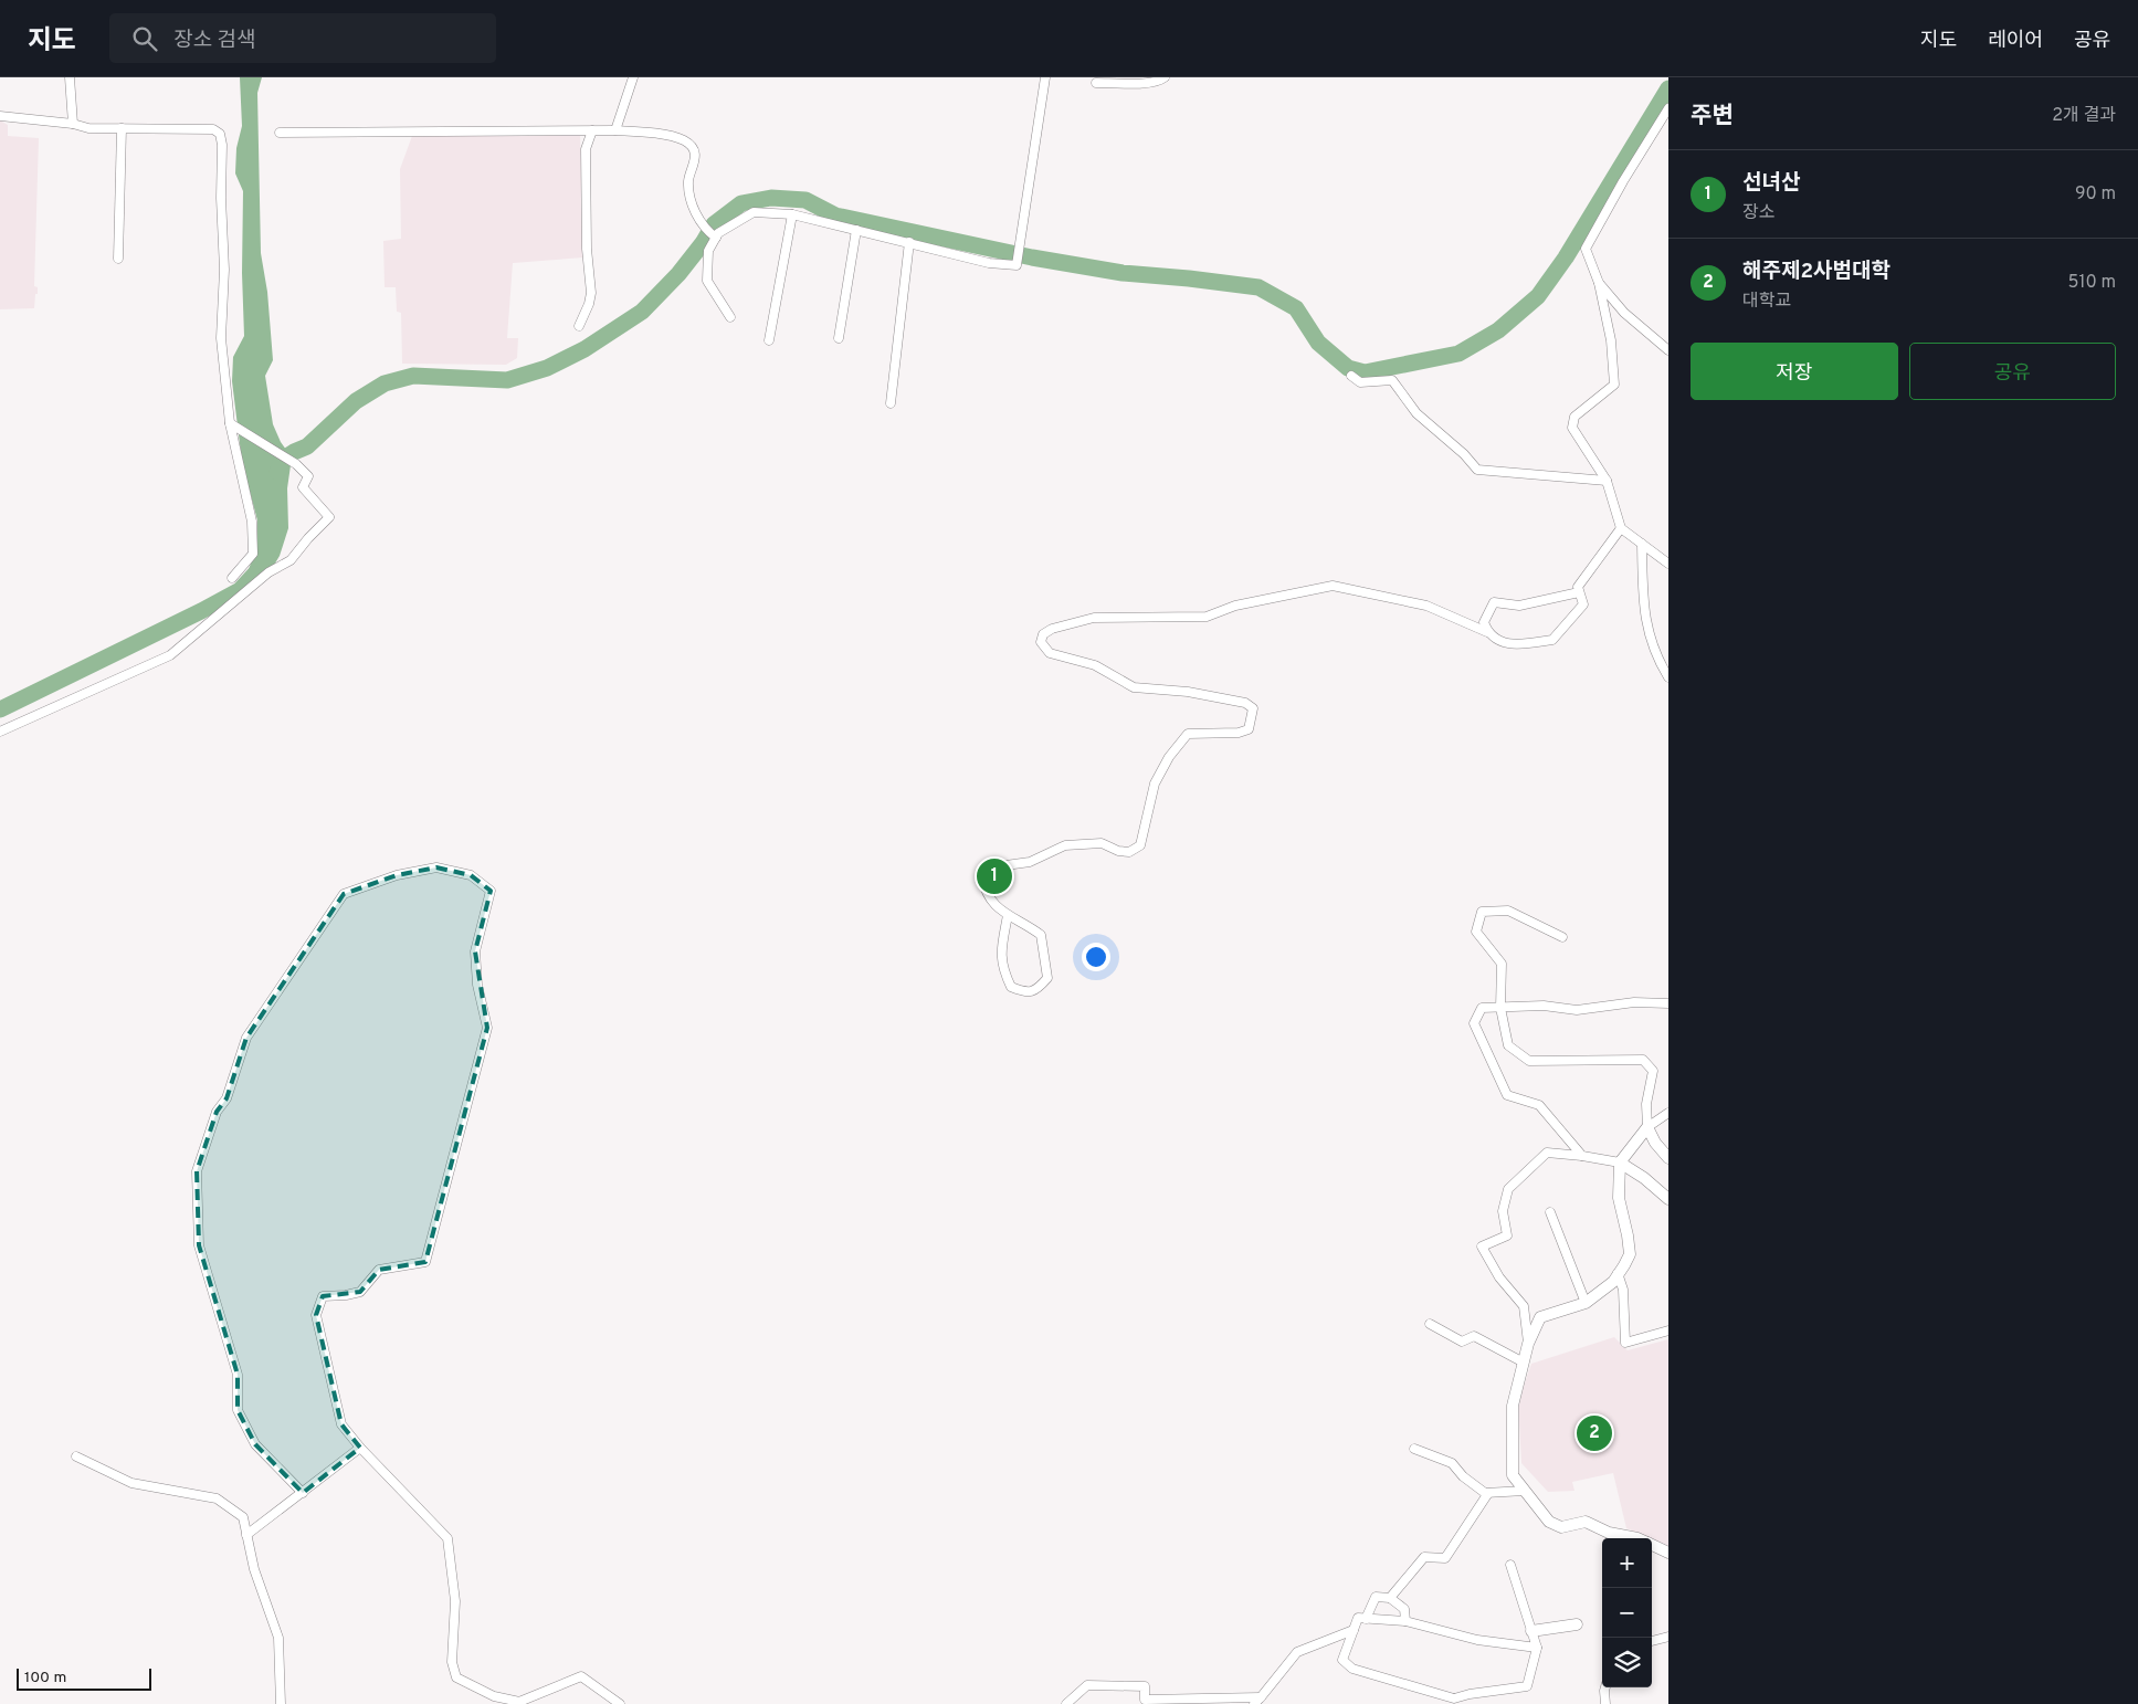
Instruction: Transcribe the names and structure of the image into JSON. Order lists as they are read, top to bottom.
{
  "scale_bar": "100 m",
  "page": {
    "header": "지도",
    "search": "장소 검색",
    "nav": ["지도", "레이어", "공유"],
    "heading": ["주변", "2개 결과"],
    "list": [
      {
        "mark": "1",
        "name": "선녀산",
        "note": "장소",
        "value": "90 m"
      },
      {
        "mark": "2",
        "name": "해주제2사범대학",
        "note": "대학교",
        "value": "510 m"
      }
    ],
    "buttons": ["저장", "공유"],
    "pins": ["1", "2"],
    "map_buttons": ["+", "−"],
    "scale": "100 m"
  }
}
